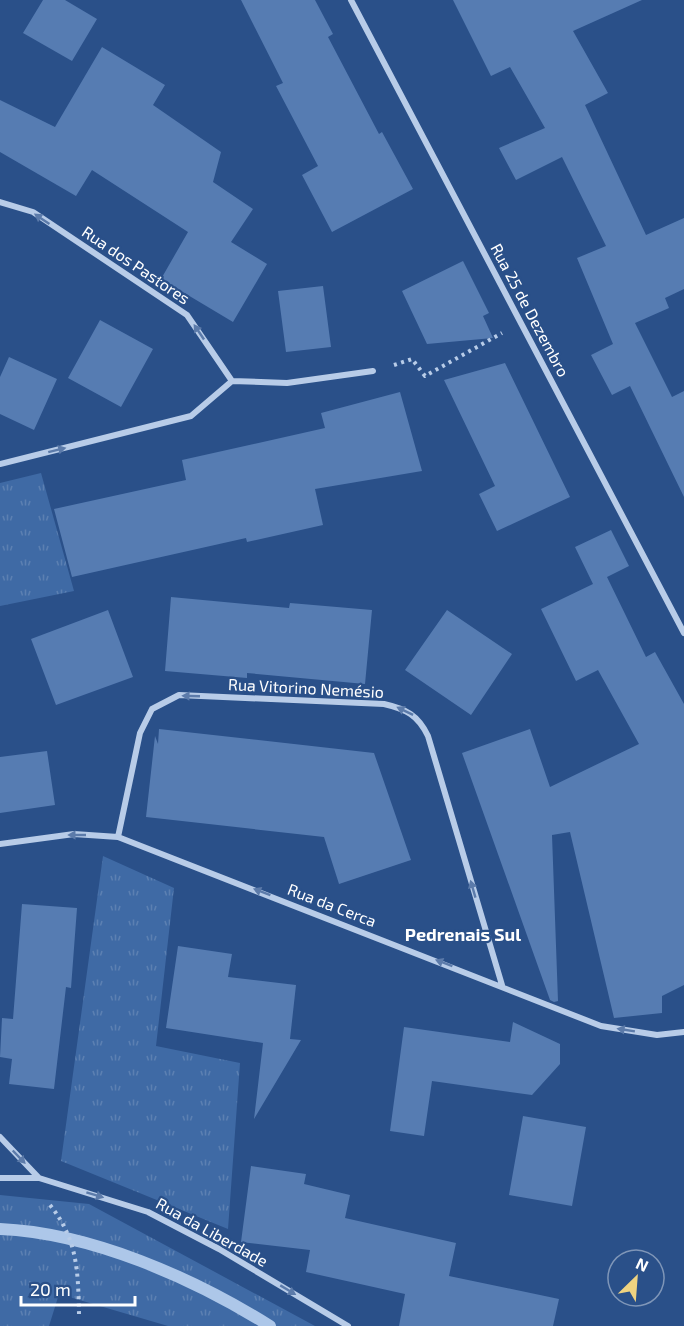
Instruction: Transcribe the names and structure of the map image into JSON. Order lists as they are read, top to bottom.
{
  "streets": {
    "street": [
      "Rua dos Pastores",
      "Rua 25 de Dezembro",
      "Rua Vitorino Nemésio",
      "Rua da Cerca",
      "Rua da Liberdade"
    ]
  },
  "crossings": [
    ["Rua Vitorino Nemésio", "Rua da Cerca"]
  ],
  "one_way": ["Rua dos Pastores", "Rua da Cerca", "Rua da Liberdade"],
  "districts": ["Pedrenais Sul"],
  "scale_bar": "20 m",
  "north": "top right"
}
